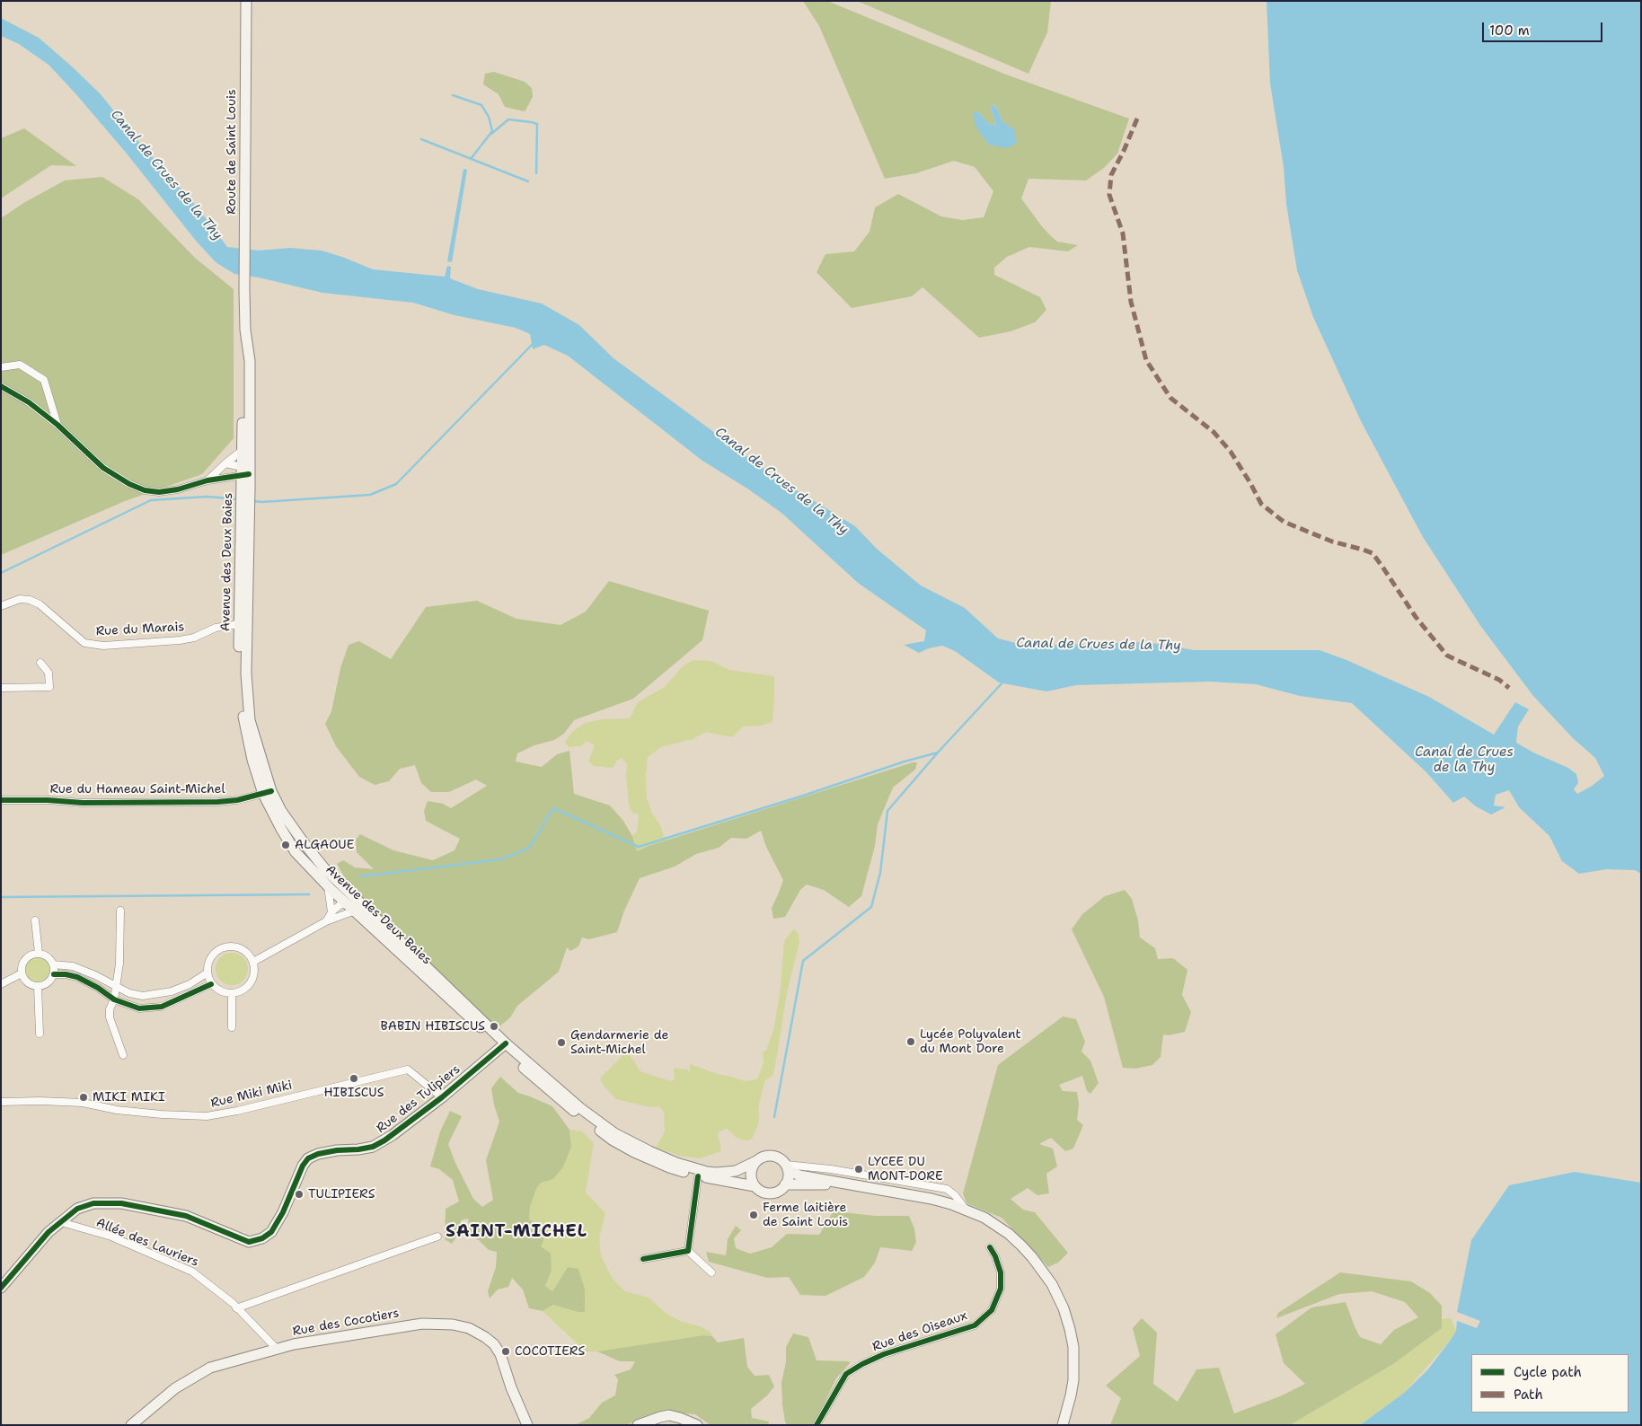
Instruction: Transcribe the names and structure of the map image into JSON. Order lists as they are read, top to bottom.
{
  "streets": {
    "main road": [
      "Route de Saint Louis",
      "Avenue des Deux Baies",
      "Rue des Tulipiers",
      "Rue des Cocotiers"
    ],
    "street": [
      "Rue du Marais",
      "Rue du Hameau Saint-Michel",
      "Rue Miki Miki",
      "Allée des Lauriers",
      "Rue des Oiseaux"
    ]
  },
  "crossings": [
    ["Route de Saint Louis", "Avenue des Deux Baies"],
    ["Avenue des Deux Baies", "Rue du Marais"],
    ["Avenue des Deux Baies", "Rue du Hameau Saint-Michel"],
    ["Avenue des Deux Baies", "Rue des Tulipiers"],
    ["Rue Miki Miki", "Rue des Tulipiers"],
    ["Rue des Tulipiers", "Allée des Lauriers"],
    ["Allée des Lauriers", "Rue des Cocotiers"]
  ],
  "districts": ["SAINT-MICHEL"],
  "water": ["Canal de Crues de la Thy"],
  "places": [
    "ALGAOUE",
    "BABIN HIBISCUS",
    "Lycée Polyvalent du Mont Dore",
    "Gendarmerie de Saint-Michel",
    "HIBISCUS",
    "MIKI MIKI",
    "LYCEE DU MONT-DORE",
    "TULIPIERS",
    "Ferme laitière de Saint Louis",
    "COCOTIERS"
  ],
  "legend": ["Cycle path", "Path"],
  "scale_bar": "100 m"
}
